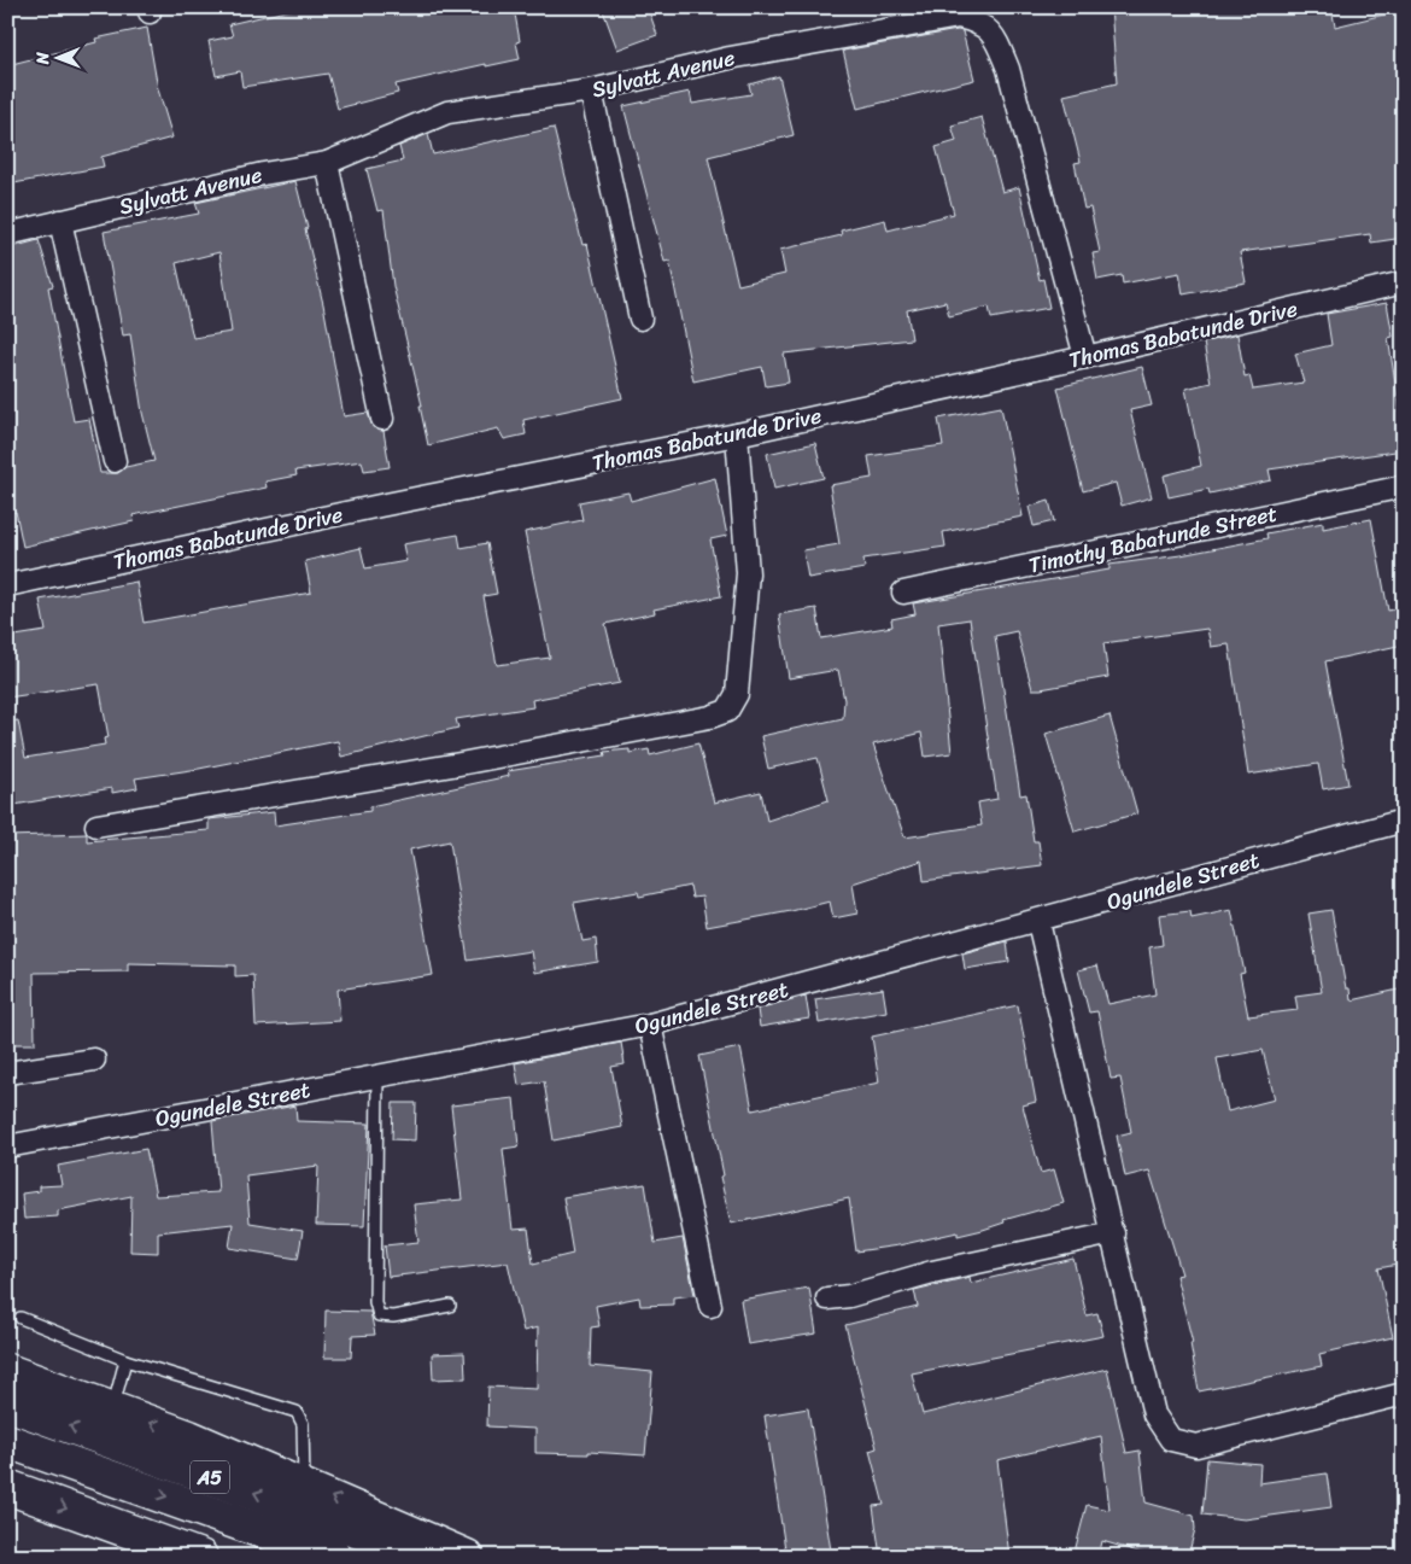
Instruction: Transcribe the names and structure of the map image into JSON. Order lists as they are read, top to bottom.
{
  "streets": {
    "main road": ["A5"],
    "street": [
      "Sylvatt Avenue",
      "Thomas Babatunde Drive",
      "Timothy Babatunde Street",
      "Ogundele Street"
    ]
  },
  "crossings": [
    ["Sylvatt Avenue", "Thomas Babatunde Drive"]
  ],
  "north": "left"
}
